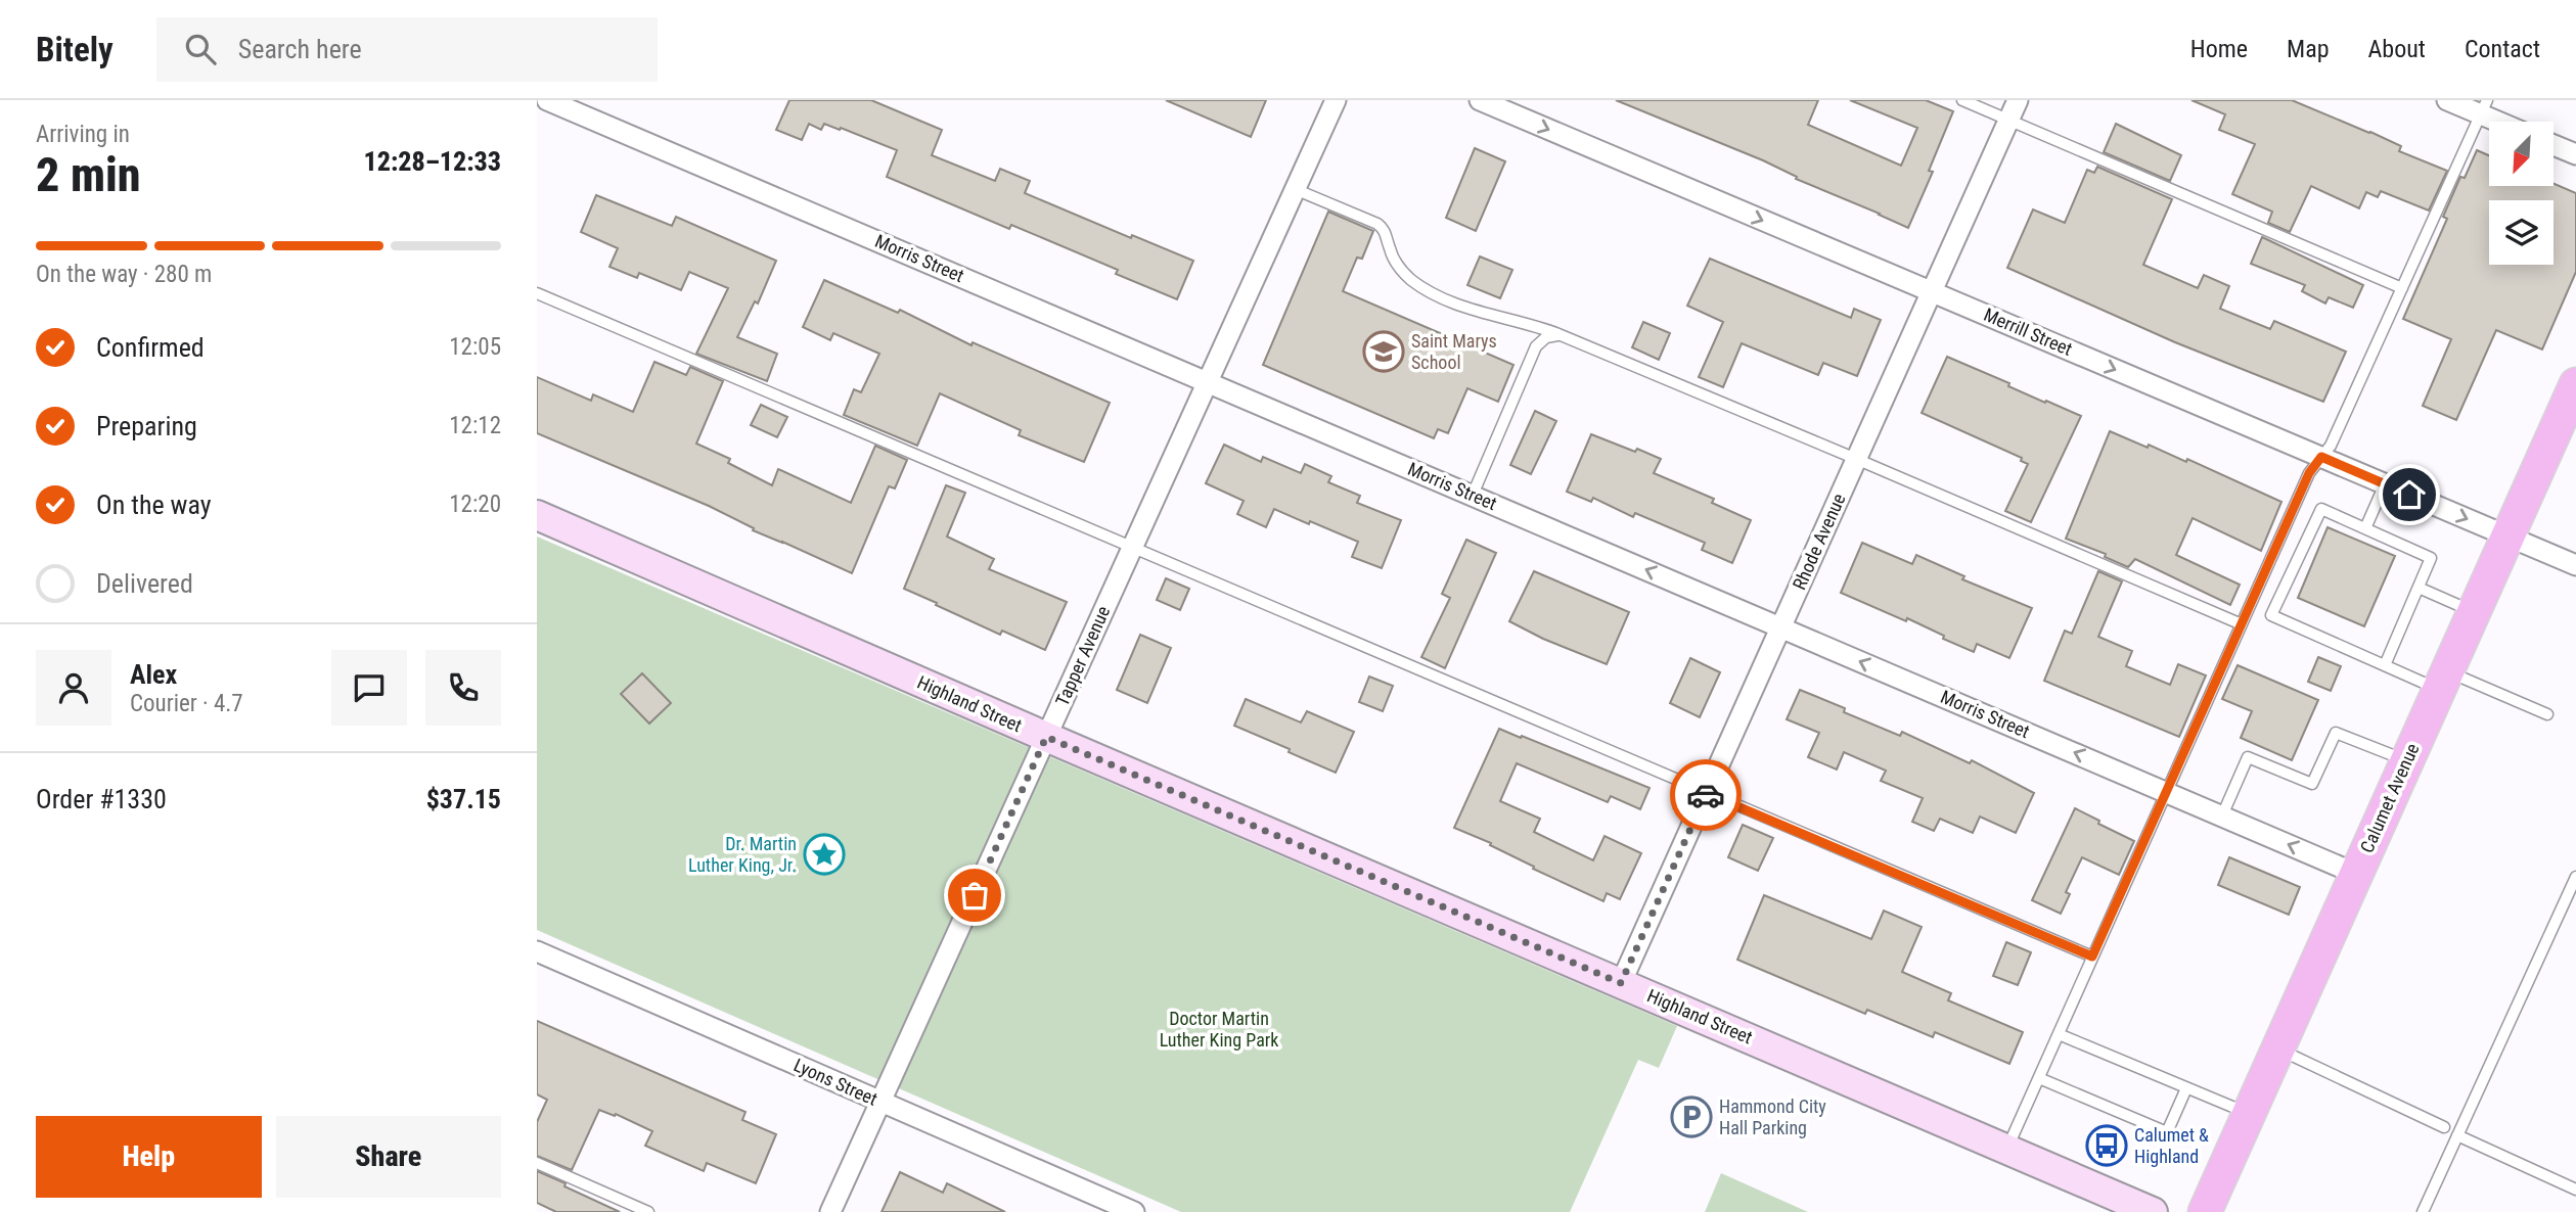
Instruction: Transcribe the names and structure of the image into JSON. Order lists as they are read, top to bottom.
{
  "streets": {
    "main road": ["Calumet Avenue"],
    "street": [
      "Morris Street",
      "Merrill Street",
      "Rhode Avenue",
      "Tapper Avenue",
      "Highland Street",
      "Lyons Street"
    ]
  },
  "crossings": [
    ["Morris Street", "Rhode Avenue"],
    ["Morris Street", "Tapper Avenue"],
    ["Morris Street", "Calumet Avenue"],
    ["Merrill Street", "Rhode Avenue"],
    ["Merrill Street", "Calumet Avenue"],
    ["Rhode Avenue", "Highland Street"],
    ["Tapper Avenue", "Highland Street"],
    ["Tapper Avenue", "Lyons Street"]
  ],
  "one_way": ["Morris Street", "Merrill Street"],
  "parks": ["Doctor Martin Luther King Park"],
  "places": {
    "school or university": ["Saint Marys School"],
    "place": ["Dr. Martin Luther King, Jr."],
    "parking": ["Hammond City Hall Parking"],
    "bus stop": ["Calumet & Highland"]
  },
  "north": "bottom left",
  "page": {
    "header": "Bitely",
    "search": "Search here",
    "nav": [
      "Home",
      "Map",
      "About",
      "Contact"
    ],
    "heading": ["2 min", "Arriving in", "12:28–12:33"],
    "panel": [
      "Alex",
      "Courier · 4.7",
      "Order #1330",
      "$37.15"
    ],
    "bar": "On the way · 280 m",
    "list": [
      ["Confirmed", "12:05"],
      ["Preparing", "12:12"],
      ["On the way", "12:20"],
      "Delivered"
    ],
    "buttons": ["Help", "Share"]
  }
}
